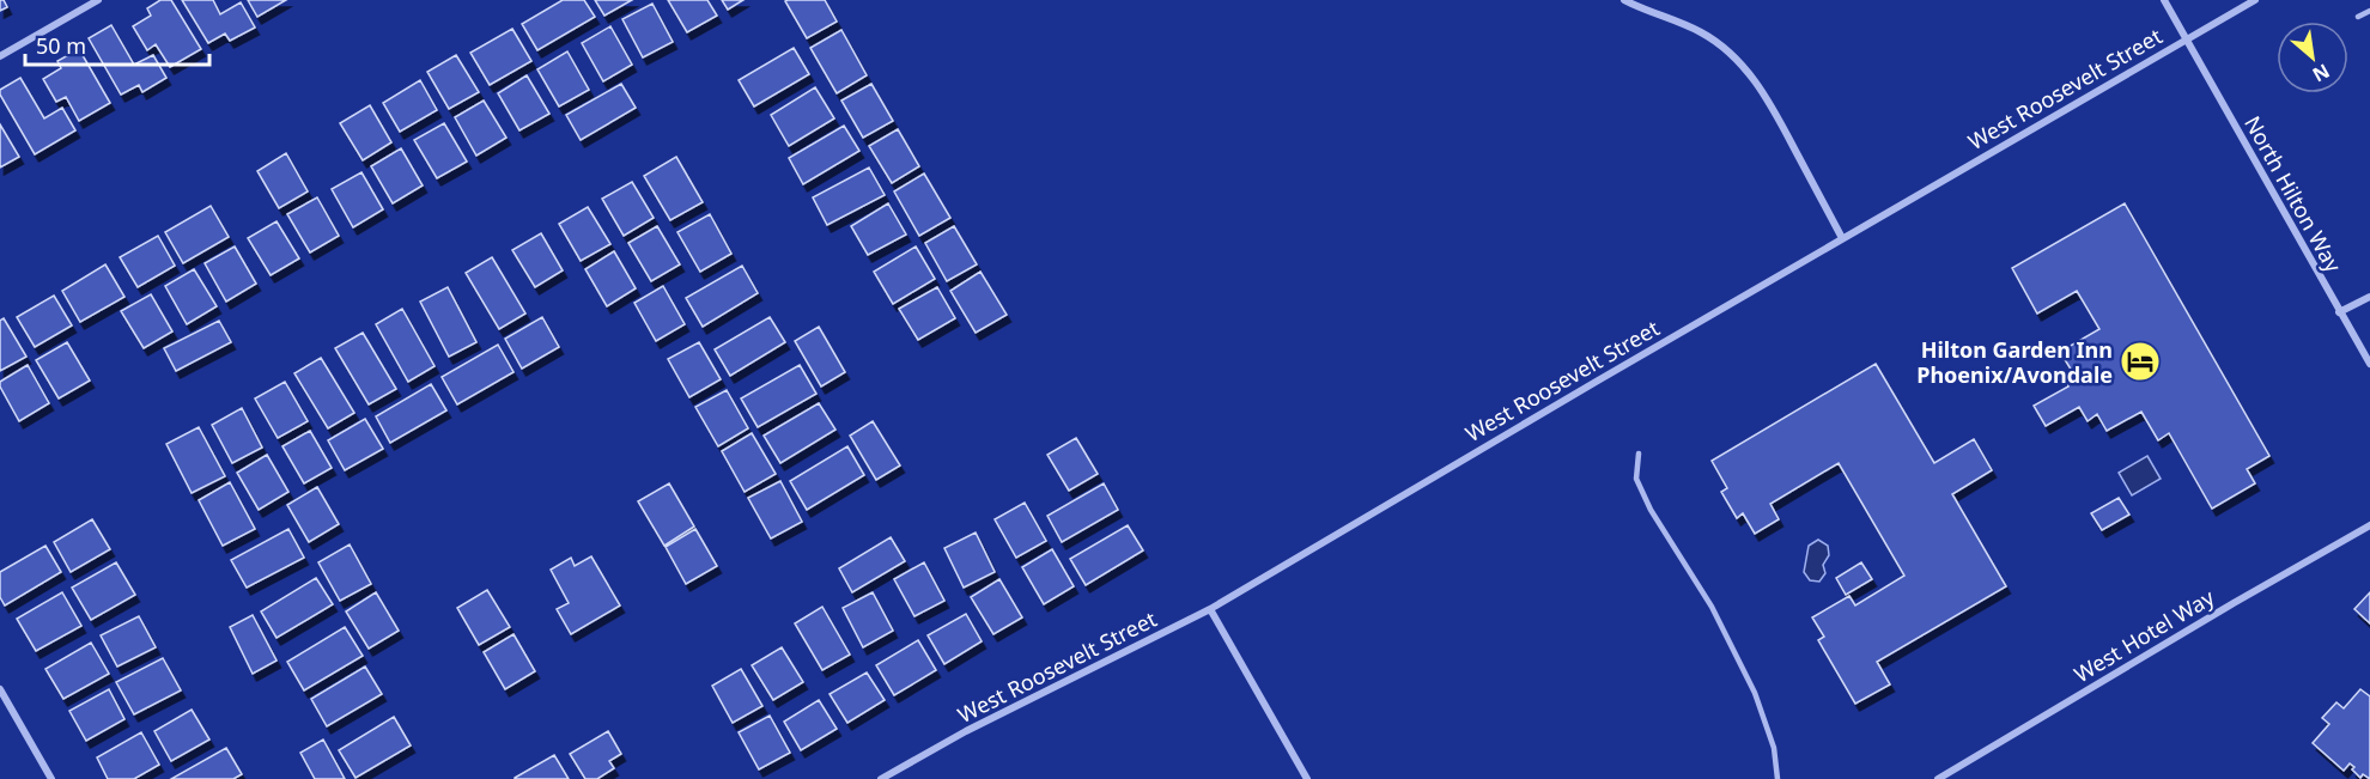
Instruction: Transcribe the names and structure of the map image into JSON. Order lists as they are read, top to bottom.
{
  "streets": {
    "street": ["West Roosevelt Street", "North Hilton Way", "West Hotel Way"]
  },
  "crossings": [
    ["West Roosevelt Street", "North Hilton Way"]
  ],
  "places": {
    "hotel": ["Hilton Garden Inn Phoenix/Avondale"]
  },
  "scale_bar": "50 m",
  "north": "bottom right"
}
